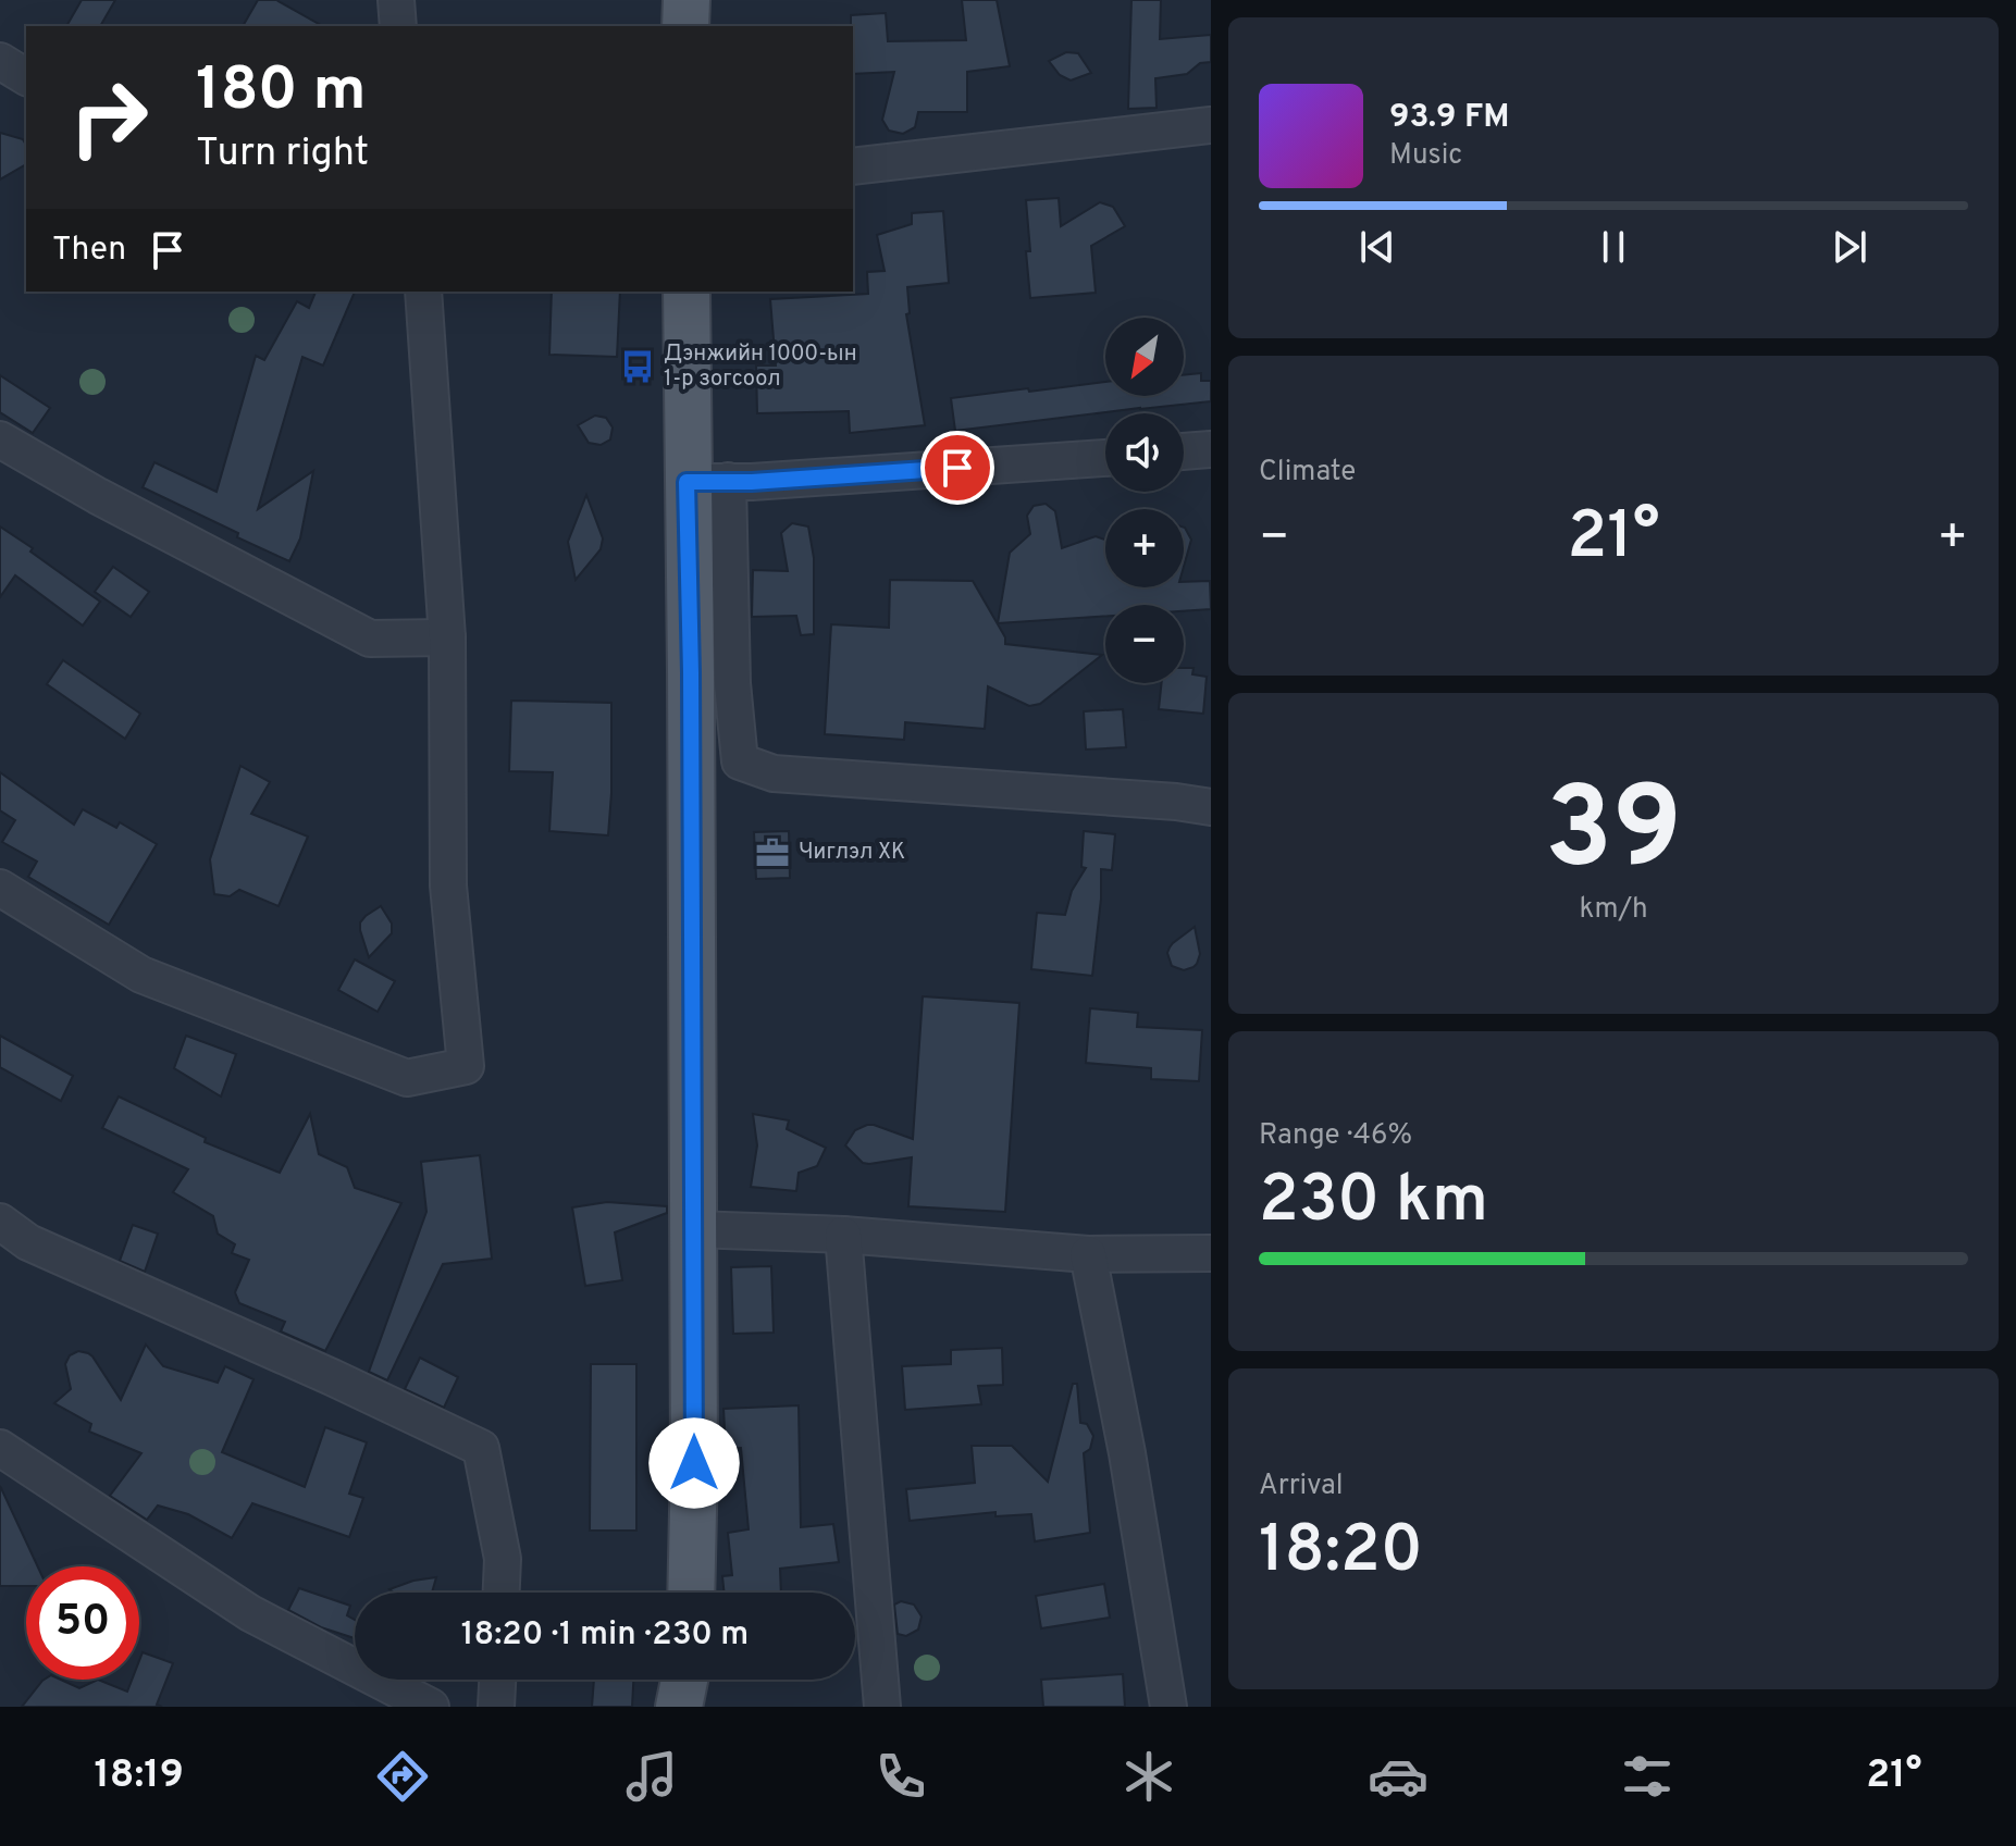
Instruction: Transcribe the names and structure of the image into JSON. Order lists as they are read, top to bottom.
{
  "places": {
    "bus stop": ["Дэнжийн 1000-ын 1-р зогсоол"],
    "office": ["Чиглэл ХК"]
  },
  "north": "bottom left",
  "page": {
    "turn": ["180 m", "Turn right"],
    "song": ["93.9 FM", "Music"],
    "then": "Then",
    "map_buttons": ["+", "−"],
    "tile": [
      "Climate",
      ["39", "km/h"],
      ["Range · 46%", "230 km"],
      ["Arrival", "18:20"]
    ],
    "heat": ["−", "21°", "+"],
    "limit": "50",
    "trip": "18:20 · 1 min · 230 m",
    "tabs": ["18:19", "21°"]
  }
}
